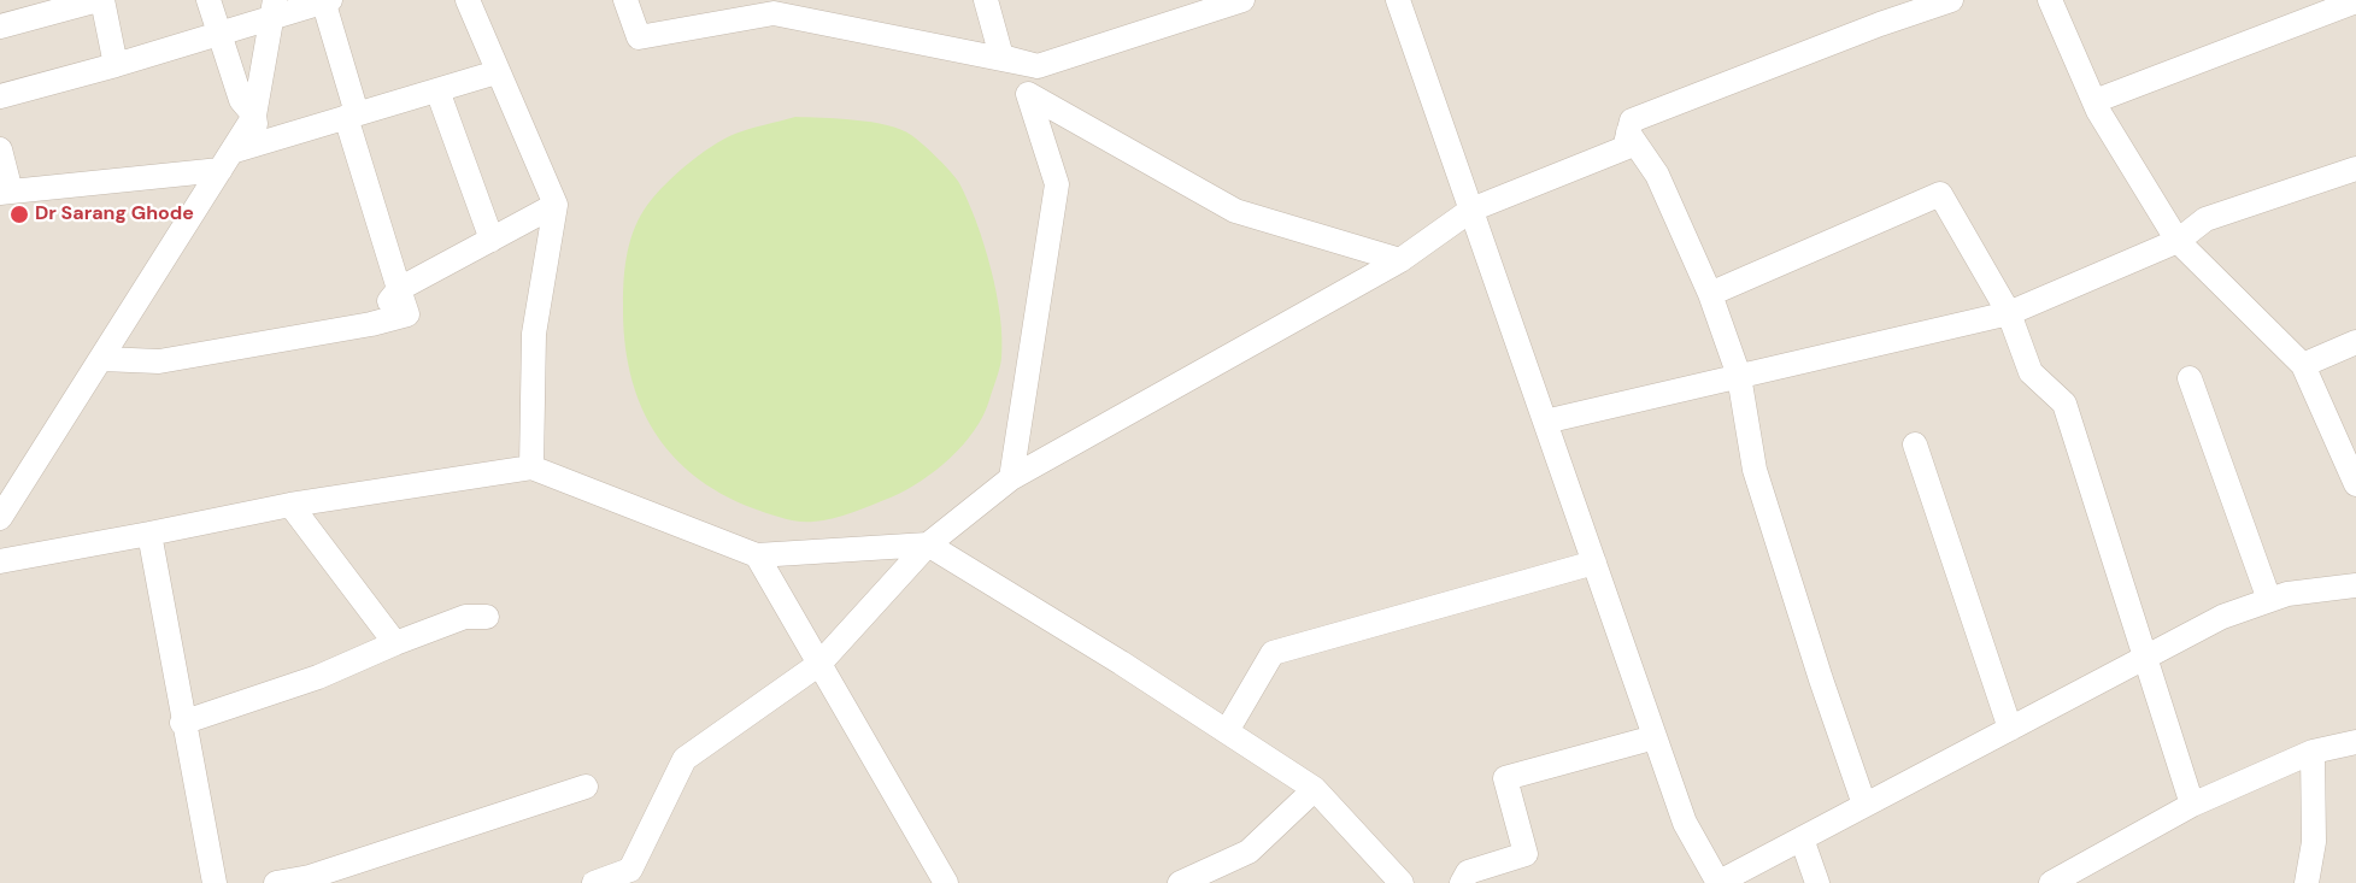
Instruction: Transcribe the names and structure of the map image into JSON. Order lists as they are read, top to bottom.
{
  "places": ["Dr Sarang Ghode"]
}
